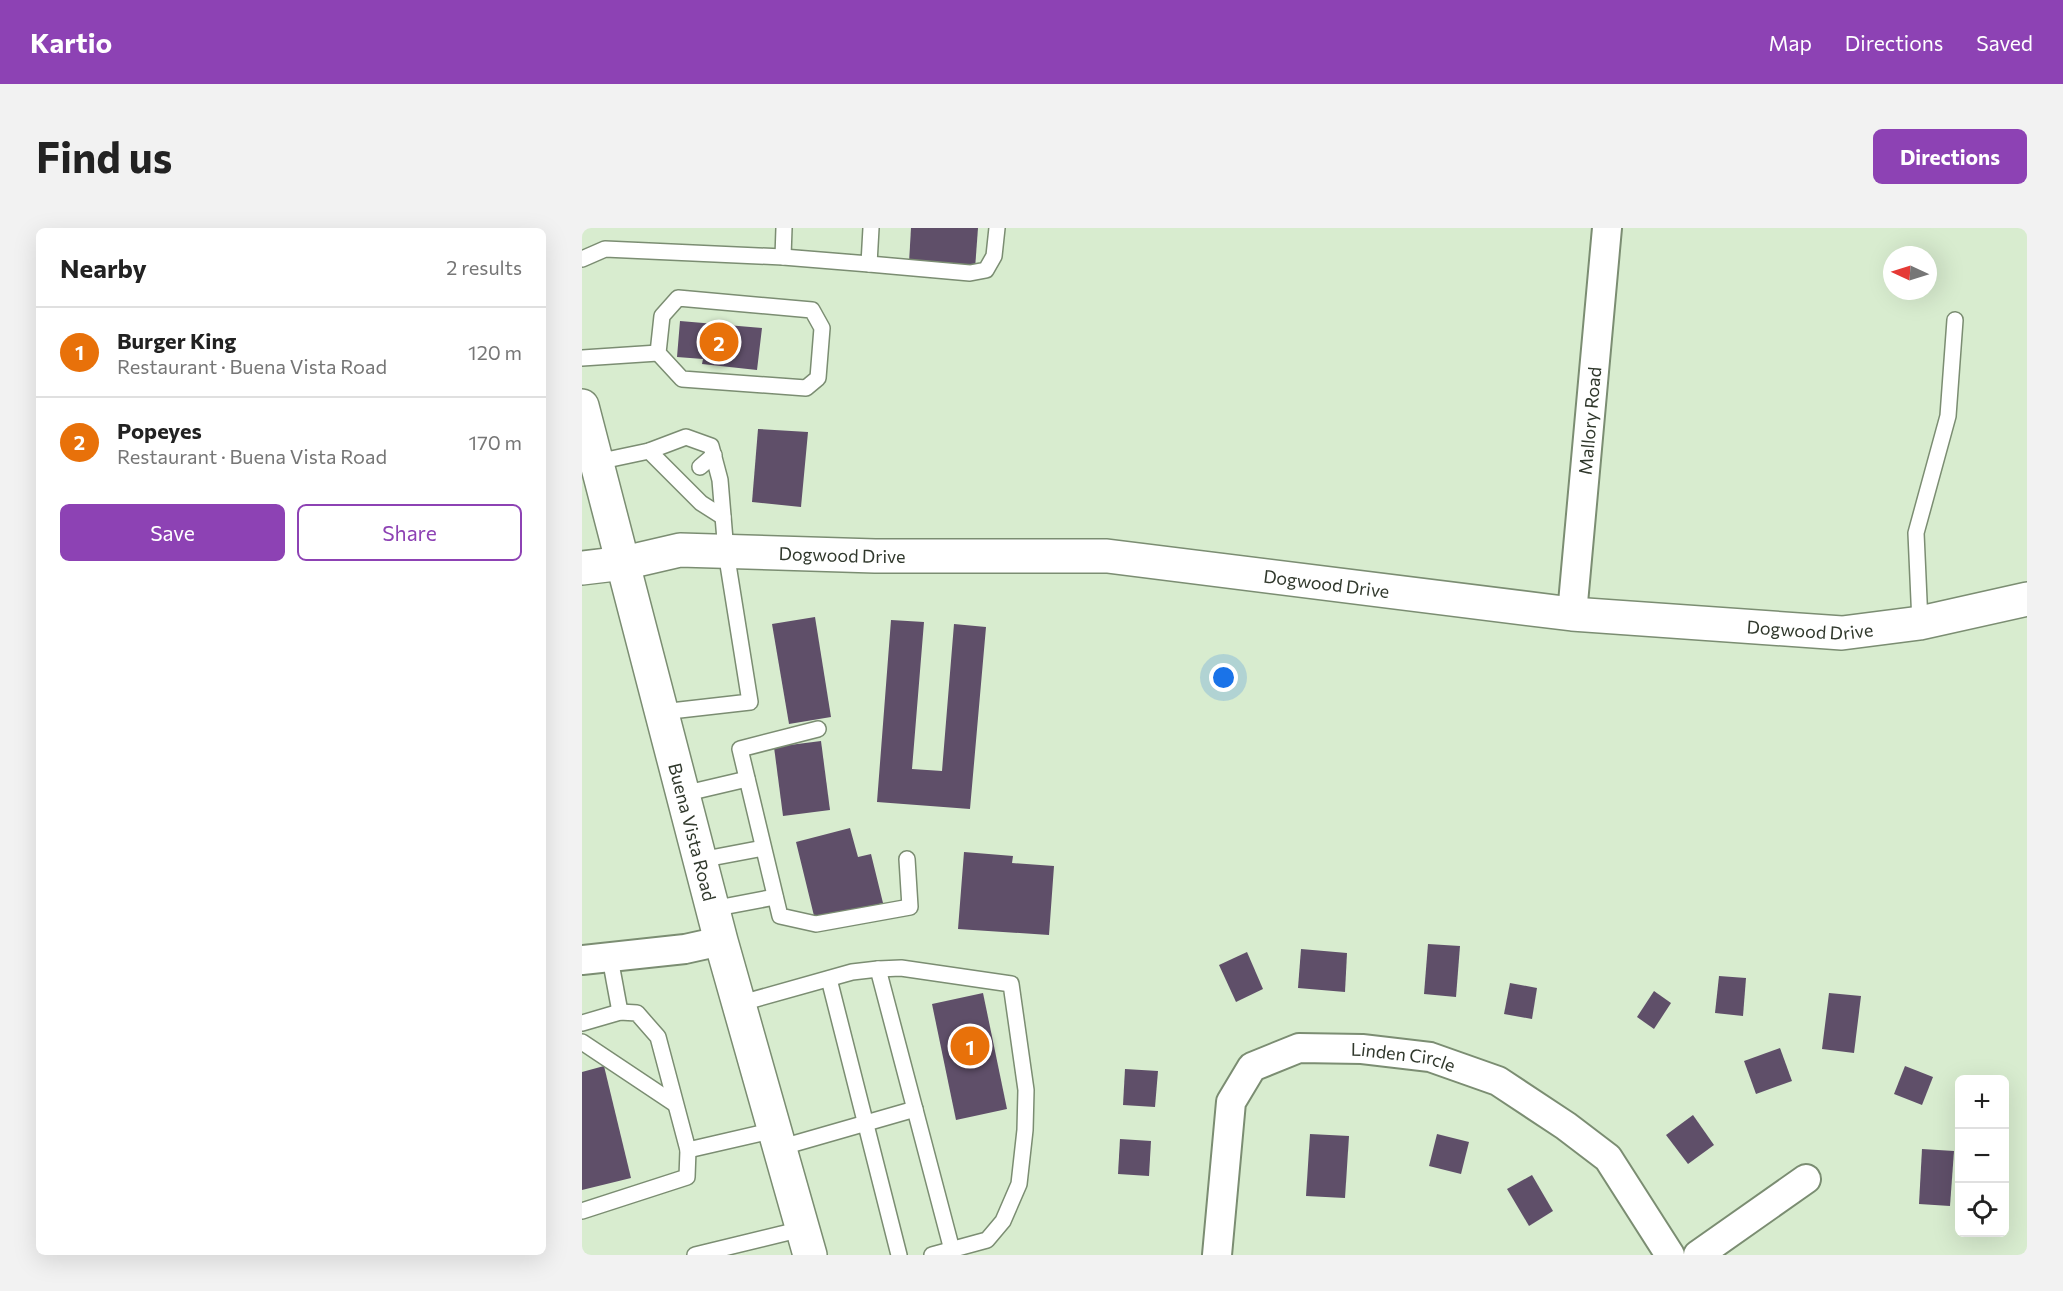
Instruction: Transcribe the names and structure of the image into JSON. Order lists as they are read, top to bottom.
{
  "streets": {
    "street": [
      "Mallory Road",
      "Dogwood Drive",
      "Buena Vista Road",
      "Linden Circle"
    ]
  },
  "crossings": [
    ["Mallory Road", "Dogwood Drive"],
    ["Dogwood Drive", "Buena Vista Road"]
  ],
  "north": "left",
  "page": {
    "header": "Kartio",
    "nav": ["Map", "Directions", "Saved"],
    "buttons": [
      "Directions",
      ["Save", "Share"]
    ],
    "title": "Find us",
    "heading": ["Nearby", "2 results"],
    "list": [
      {
        "mark": "1",
        "name": "Burger King",
        "note": "Restaurant · Buena Vista Road",
        "value": "120 m"
      },
      {
        "mark": "2",
        "name": "Popeyes",
        "note": "Restaurant · Buena Vista Road",
        "value": "170 m"
      }
    ],
    "pins": ["2", "1"],
    "map_buttons": ["+", "−"]
  }
}
